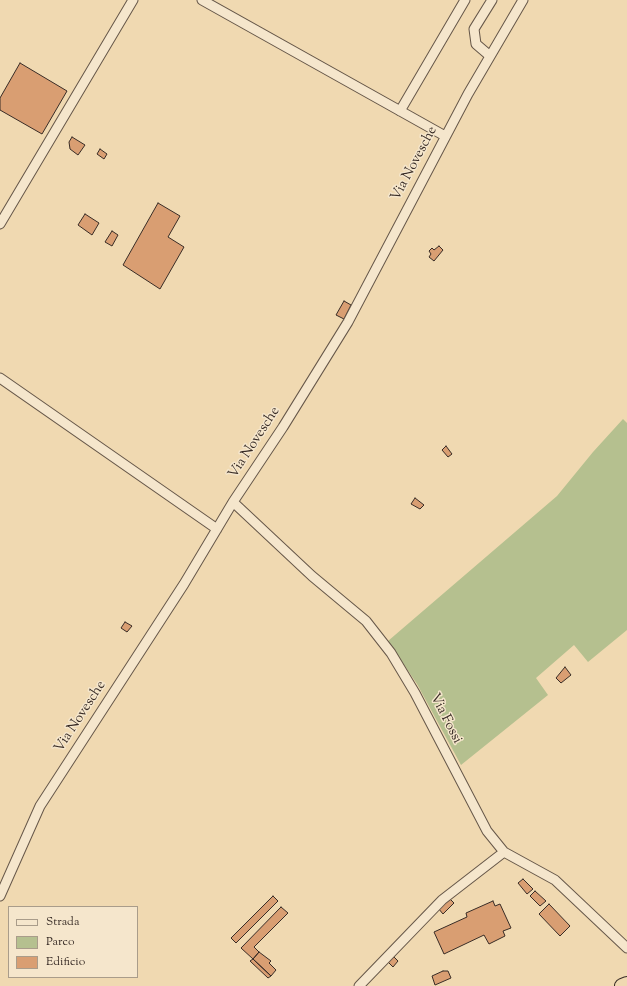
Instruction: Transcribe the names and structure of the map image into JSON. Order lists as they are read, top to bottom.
{
  "streets": {
    "street": ["Via Novesche", "Via Fossi"]
  },
  "crossings": [
    ["Via Novesche", "Via Fossi"]
  ],
  "legend": ["Strada", "Parco", "Edificio"]
}
